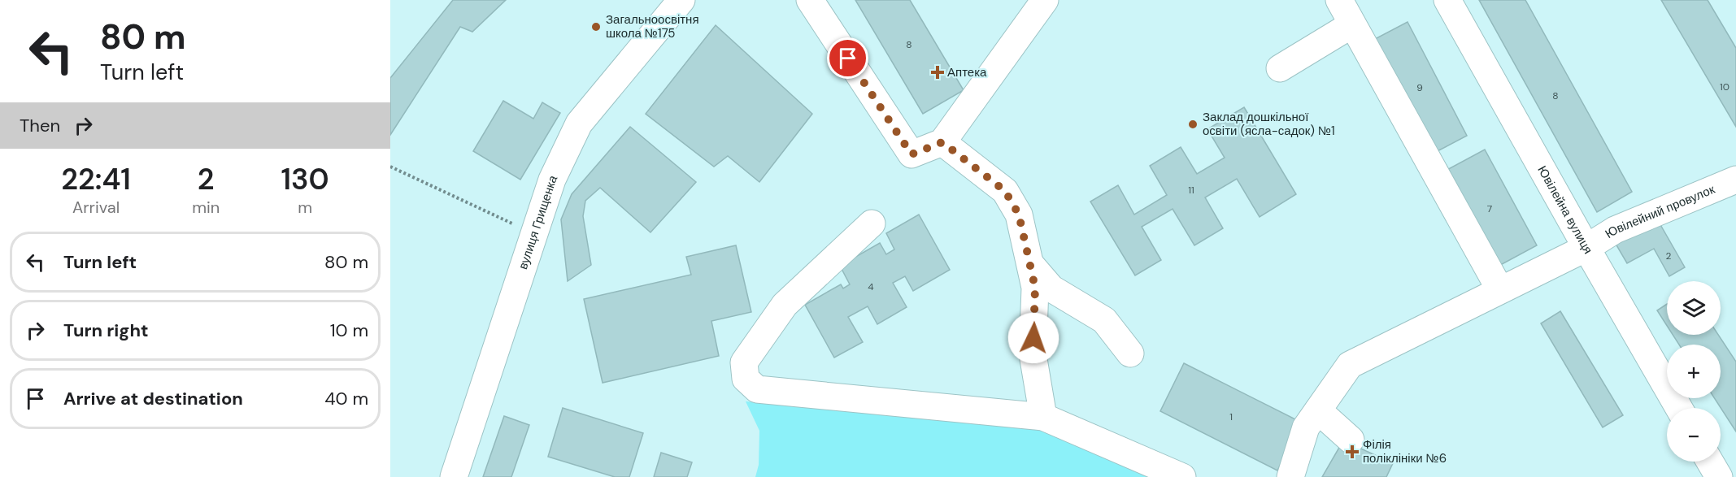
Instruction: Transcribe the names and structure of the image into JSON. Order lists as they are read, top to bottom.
{
  "streets": {
    "street": ["Ювілейна вулиця", "Ювілейний провулок", "вулиця Грищенка"]
  },
  "crossings": [
    ["Ювілейна вулиця", "Ювілейний провулок"]
  ],
  "places": {
    "other": ["Загальноосвітня школа №175", "Заклад дошкільної освіти (ясла-садок) №1"],
    "health": ["Аптека", "Філія поліклініки №6"]
  },
  "house_numbers": [
    "8",
    "10",
    "9",
    "8",
    "11",
    "7",
    "2",
    "4",
    "1"
  ],
  "page": {
    "turn": ["80 m", "Turn left"],
    "then": "Then",
    "eta": [
      "22:41",
      "Arrival",
      "2",
      "min",
      "130",
      "m"
    ],
    "list": [
      {
        "name": "Turn left",
        "value": "80 m"
      },
      {
        "name": "Turn right",
        "value": "10 m"
      },
      {
        "name": "Arrive at destination",
        "value": "40 m"
      }
    ],
    "map_buttons": ["+", "−"]
  }
}
